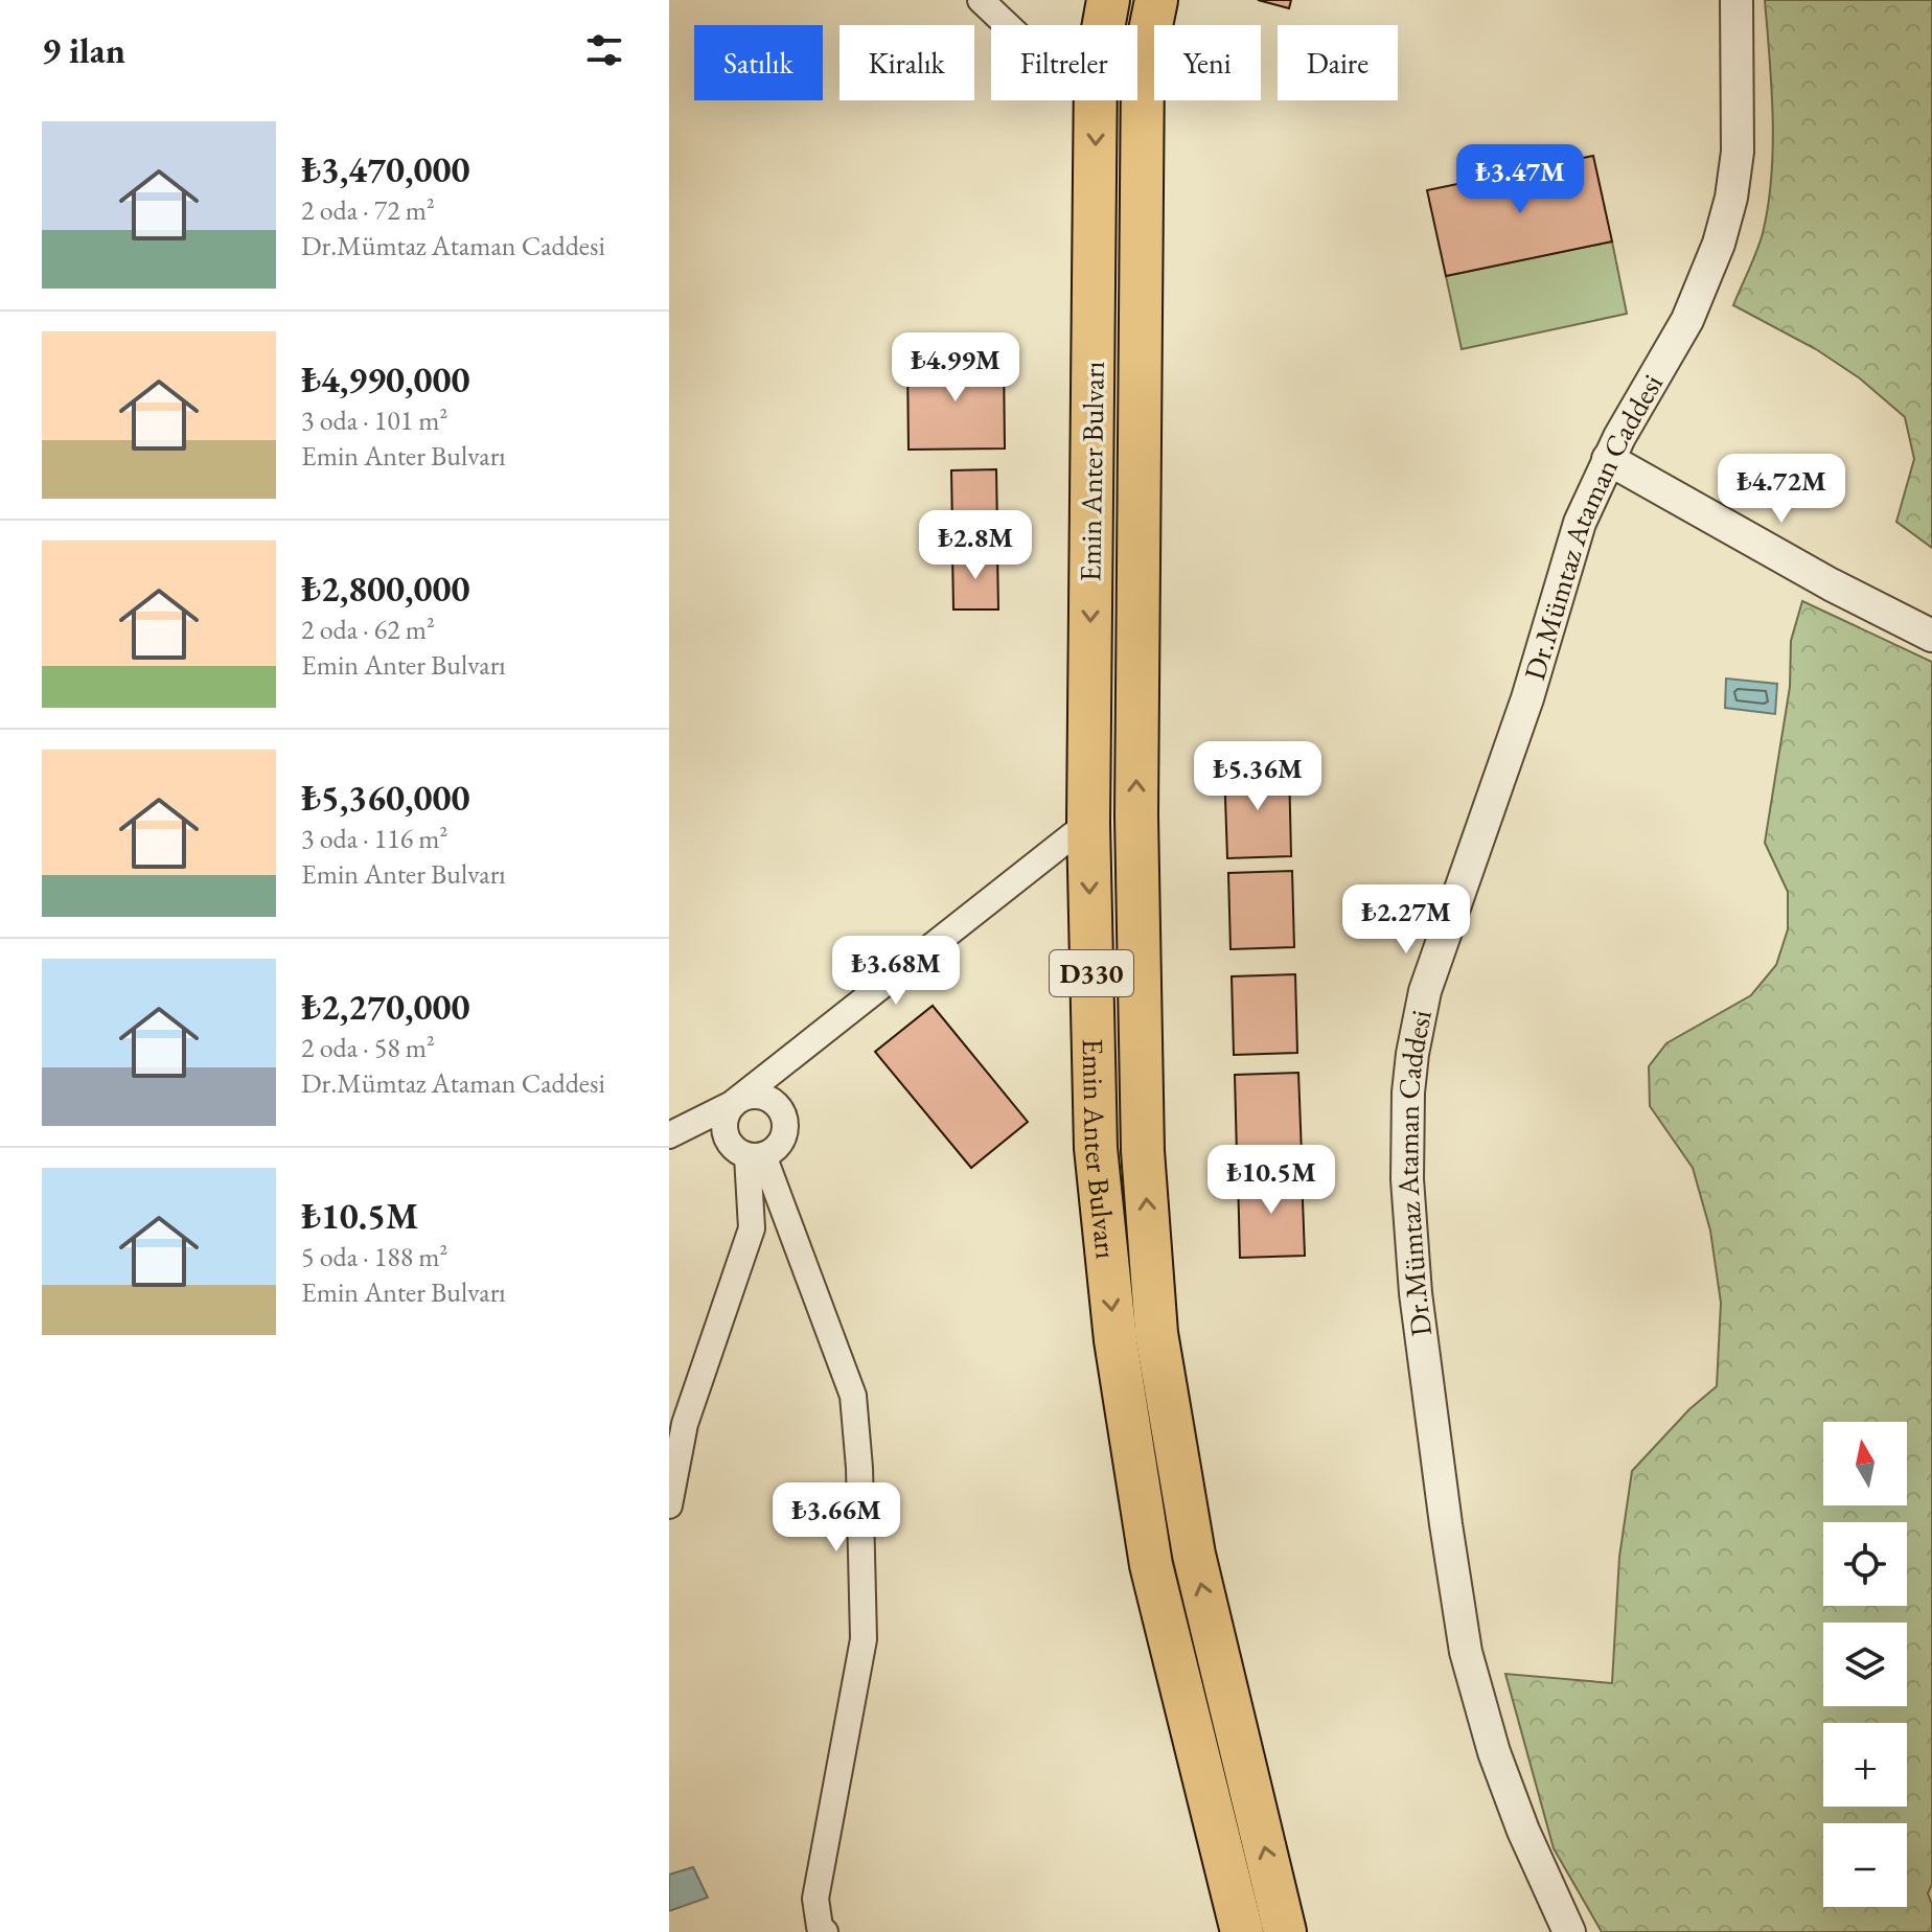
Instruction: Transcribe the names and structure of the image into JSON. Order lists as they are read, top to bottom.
{
  "streets": {
    "highway": ["Emin Anter Bulvarı", "D330"],
    "street": ["Dr.Mümtaz Ataman Caddesi"]
  },
  "north": "top",
  "page": {
    "heading": "9 ilan",
    "chip": [
      "Satılık",
      "Kiralık",
      "Filtreler",
      "Yeni",
      "Daire"
    ],
    "list": [
      {
        "name": "₺3,470,000",
        "note": "2 oda · 72 m² · Dr.Mümtaz Ataman Caddesi"
      },
      {
        "name": "₺4,990,000",
        "note": "3 oda · 101 m² · Emin Anter Bulvarı"
      },
      {
        "name": "₺2,800,000",
        "note": "2 oda · 62 m² · Emin Anter Bulvarı"
      },
      {
        "name": "₺5,360,000",
        "note": "3 oda · 116 m² · Emin Anter Bulvarı"
      },
      {
        "name": "₺2,270,000",
        "note": "2 oda · 58 m² · Dr.Mümtaz Ataman Caddesi"
      },
      {
        "name": "₺10.5M",
        "note": "5 oda · 188 m² · Emin Anter Bulvarı"
      }
    ],
    "price": [
      "₺3.47M",
      "₺4.99M",
      "₺4.72M",
      "₺2.8M",
      "₺5.36M",
      "₺2.27M",
      "₺3.68M",
      "₺10.5M",
      "₺3.66M"
    ],
    "map_buttons": ["+", "−"]
  }
}
